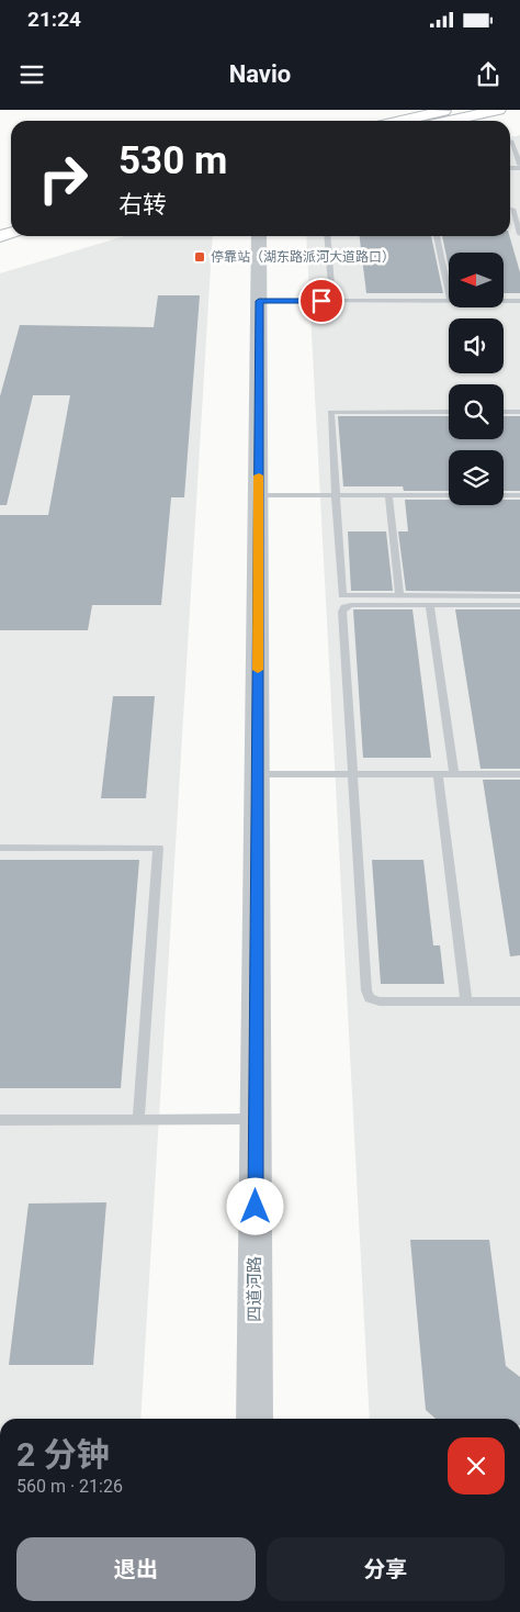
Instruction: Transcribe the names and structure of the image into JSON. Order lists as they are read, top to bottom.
{
  "streets": {
    "street": ["四道河路"]
  },
  "places": {
    "transit": ["停靠站（湖东路派河大道路口）"]
  },
  "north": "left",
  "page": {
    "status": "21:24",
    "header": "Navio",
    "turn": ["530 m", "右转"],
    "heading": ["2 分钟", "560 m · 21:26"],
    "buttons": ["退出", "分享"]
  }
}
